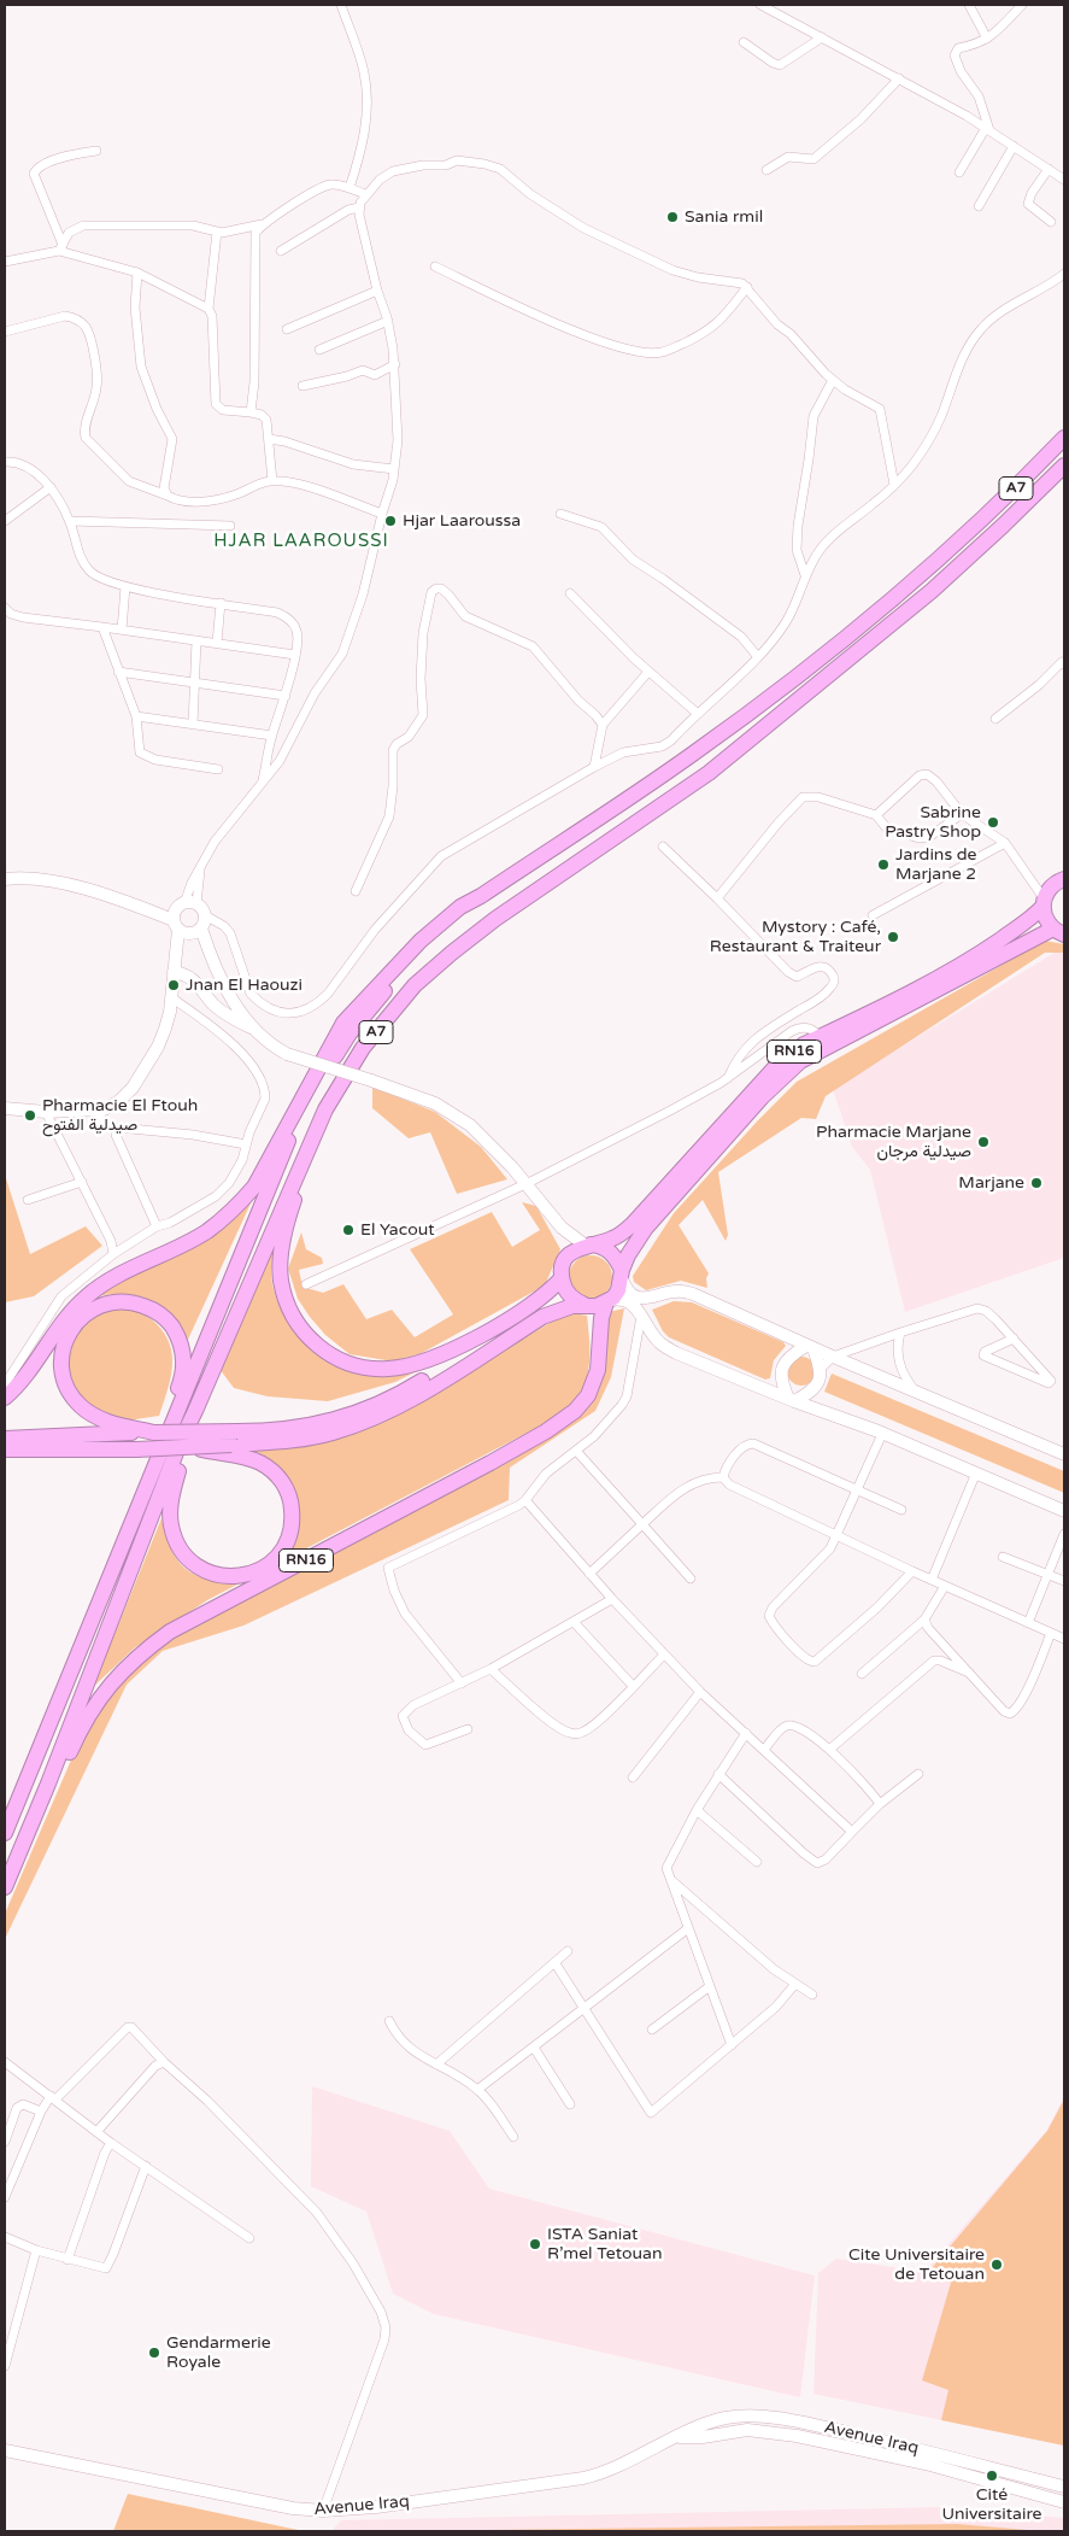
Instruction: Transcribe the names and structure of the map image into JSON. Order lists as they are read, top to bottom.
{
  "streets": {
    "highway": ["A7", "RN16"],
    "street": ["Avenue Iraq"]
  },
  "crossings": [
    ["A7", "RN16"]
  ],
  "districts": ["HJAR LAAROUSSI"],
  "places": [
    "Sania rmil",
    "Hjar Laaroussa",
    "Sabrine Pastry Shop",
    "Jardins de Marjane 2",
    "Mystory : Café, Restaurant & Traiteur",
    "Jnan El Haouzi",
    "Pharmacie El Ftouh صيدلية الفتوح",
    "Pharmacie Marjane صيدلية مرجان",
    "Marjane",
    "El Yacout",
    "ISTA Saniat R’mel Tetouan",
    "Cite Universitaire de Tetouan",
    "Gendarmerie Royale",
    "Cité Universitaire"
  ]
}
